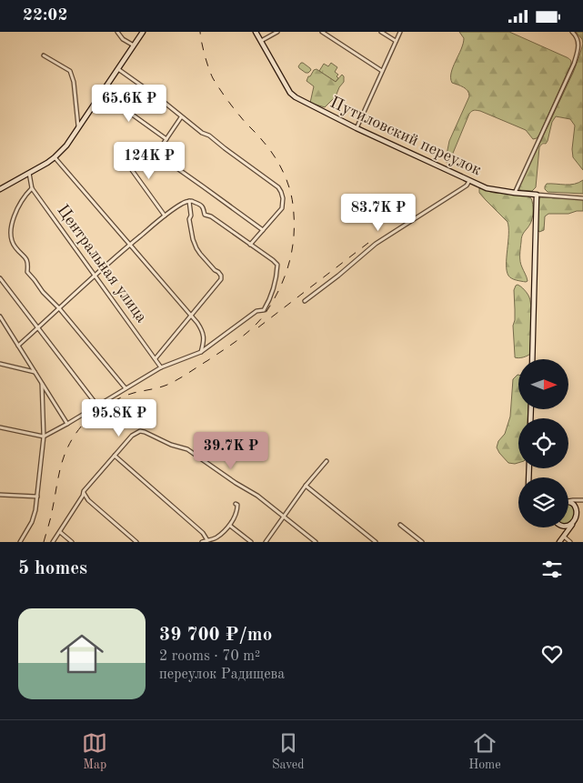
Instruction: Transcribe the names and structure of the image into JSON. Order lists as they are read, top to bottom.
{
  "streets": {
    "main road": ["Путиловский переулок"],
    "street": ["Центральная улица"]
  },
  "north": "right",
  "page": {
    "status": "22:02",
    "price": [
      "65.6K ₽",
      "124K ₽",
      "83.7K ₽",
      "95.8K ₽",
      "39.7K ₽"
    ],
    "heading": "5 homes",
    "list": [
      {
        "name": "39 700 ₽/mo",
        "note": "2 rooms · 70 m² · переулок Радищева"
      }
    ],
    "tabs": ["Map", "Saved", "Home"]
  }
}
